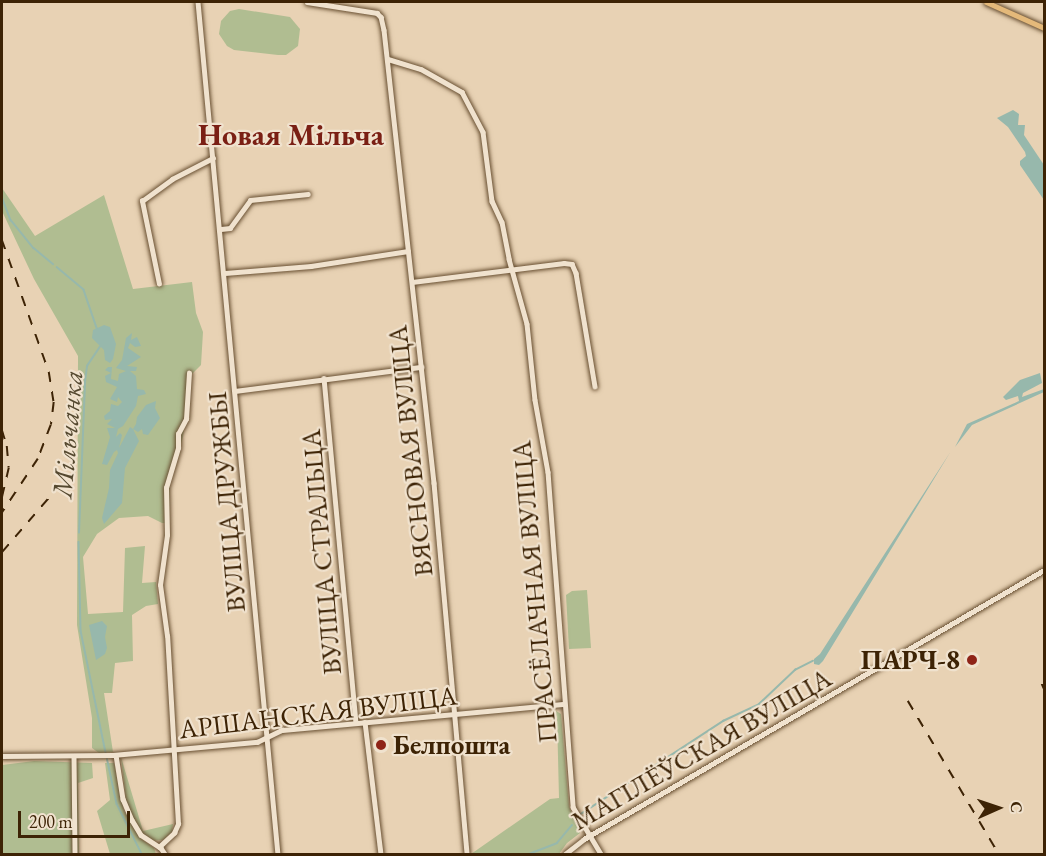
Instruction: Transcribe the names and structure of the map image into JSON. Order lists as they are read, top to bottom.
{
  "streets": {
    "street": [
      "ВЯСНОВАЯ ВУЛІЦА",
      "ВУЛІЦА ДРУЖБЫ",
      "ВУЛІЦА СТРАЛЬЦА",
      "ПРАСЁЛАЧНАЯ ВУЛІЦА",
      "АРШАНСКАЯ ВУЛІЦА",
      "МАГІЛЁЎСКАЯ ВУЛІЦА"
    ]
  },
  "crossings": [
    ["ВЯСНОВАЯ ВУЛІЦА", "ПРАСЁЛАЧНАЯ ВУЛІЦА"],
    ["ВЯСНОВАЯ ВУЛІЦА", "АРШАНСКАЯ ВУЛІЦА"],
    ["ВУЛІЦА ДРУЖБЫ", "АРШАНСКАЯ ВУЛІЦА"],
    ["ВУЛІЦА СТРАЛЬЦА", "АРШАНСКАЯ ВУЛІЦА"],
    ["ПРАСЁЛАЧНАЯ ВУЛІЦА", "АРШАНСКАЯ ВУЛІЦА"],
    ["ПРАСЁЛАЧНАЯ ВУЛІЦА", "МАГІЛЁЎСКАЯ ВУЛІЦА"]
  ],
  "districts": ["Новая Мільча"],
  "water": ["Мільчанка"],
  "places": ["ПАРЧ-8", "Белпошта"],
  "scale_bar": "200 m",
  "north": "right"
}
